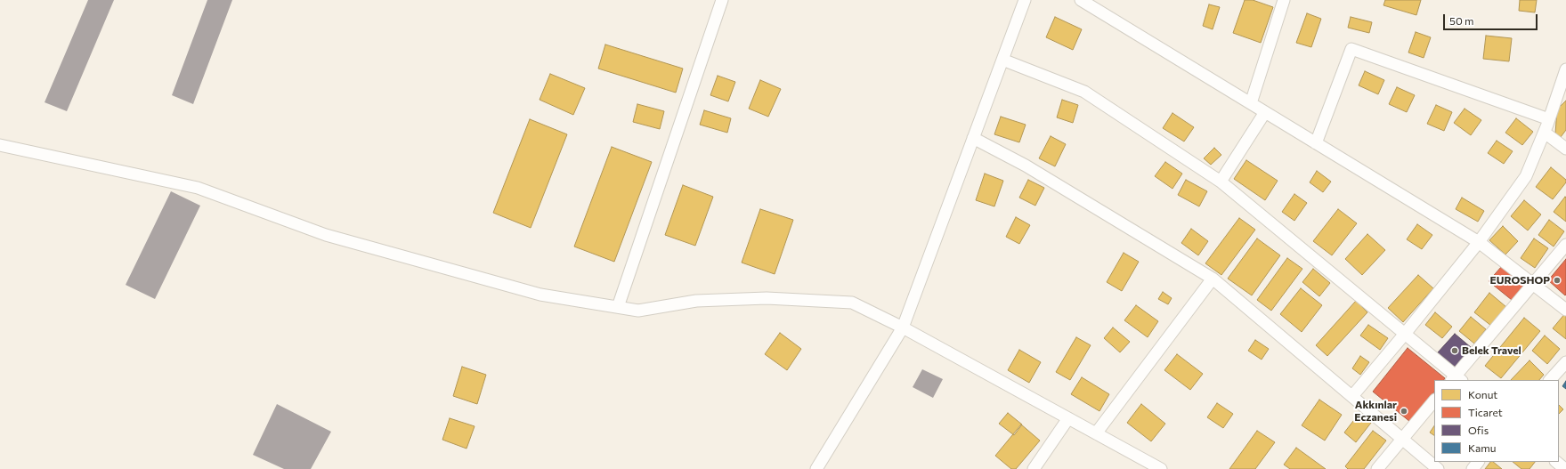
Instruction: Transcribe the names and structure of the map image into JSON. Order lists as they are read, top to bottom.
{
  "places": ["EUROSHOP", "Belek Travel", "Akkınlar Eczanesi"],
  "legend": [
    "Konut",
    "Ticaret",
    "Ofis",
    "Kamu"
  ],
  "scale_bar": "50 m"
}
